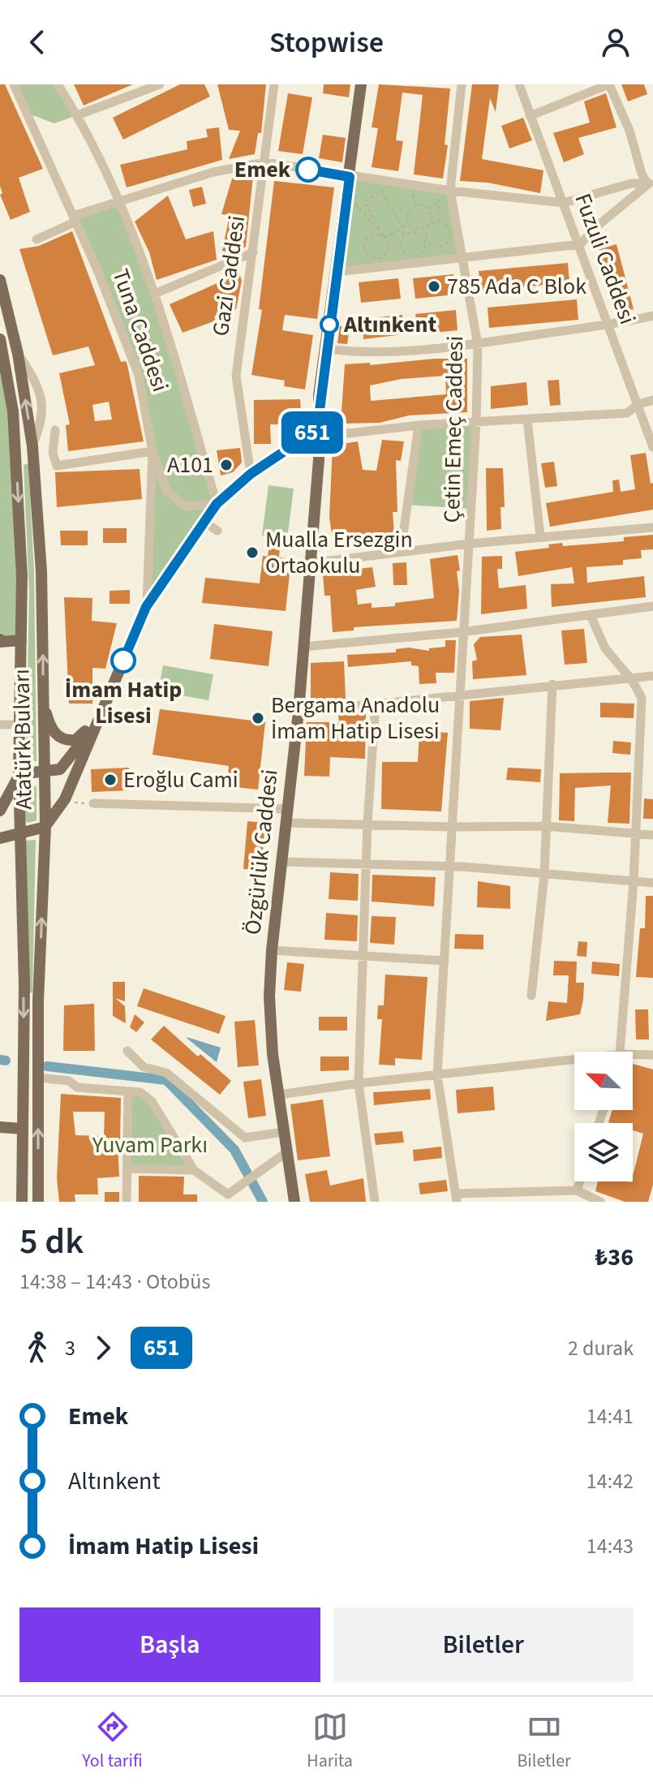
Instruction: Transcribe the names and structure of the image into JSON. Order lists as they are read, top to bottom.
{
  "streets": {
    "main road": ["Tuna Caddesi", "Atatürk Bulvarı", "Özgürlük Caddesi"],
    "street": ["Fuzuli Caddesi", "Gazi Caddesi", "Çetin Emeç Caddesi"]
  },
  "crossings": [
    ["Gazi Caddesi", "Tuna Caddesi"],
    ["Tuna Caddesi", "Atatürk Bulvarı"],
    ["Tuna Caddesi", "Özgürlük Caddesi"]
  ],
  "parks": ["Yuvam Parkı"],
  "places": [
    "Emek",
    "785 Ada C Blok",
    "Altınkent",
    "A101",
    "Mualla Ersezgin Ortaokulu",
    "İmam Hatip Lisesi",
    "Bergama Anadolu İmam Hatip Lisesi",
    "Eroğlu Cami"
  ],
  "lines": ["bus line 651"],
  "north": "top left",
  "page": {
    "header": "Stopwise",
    "on_map": "651",
    "heading": ["5 dk", "14:38 – 14:43 · Otobüs", "₺36"],
    "legs": ["3", "651", "2 durak"],
    "list": [
      {
        "name": "Emek",
        "value": "14:41"
      },
      {
        "name": "Altınkent",
        "value": "14:42"
      },
      {
        "name": "İmam Hatip Lisesi",
        "value": "14:43"
      }
    ],
    "buttons": ["Başla", "Biletler"],
    "tabs": ["Yol tarifi", "Harita", "Biletler"]
  }
}
